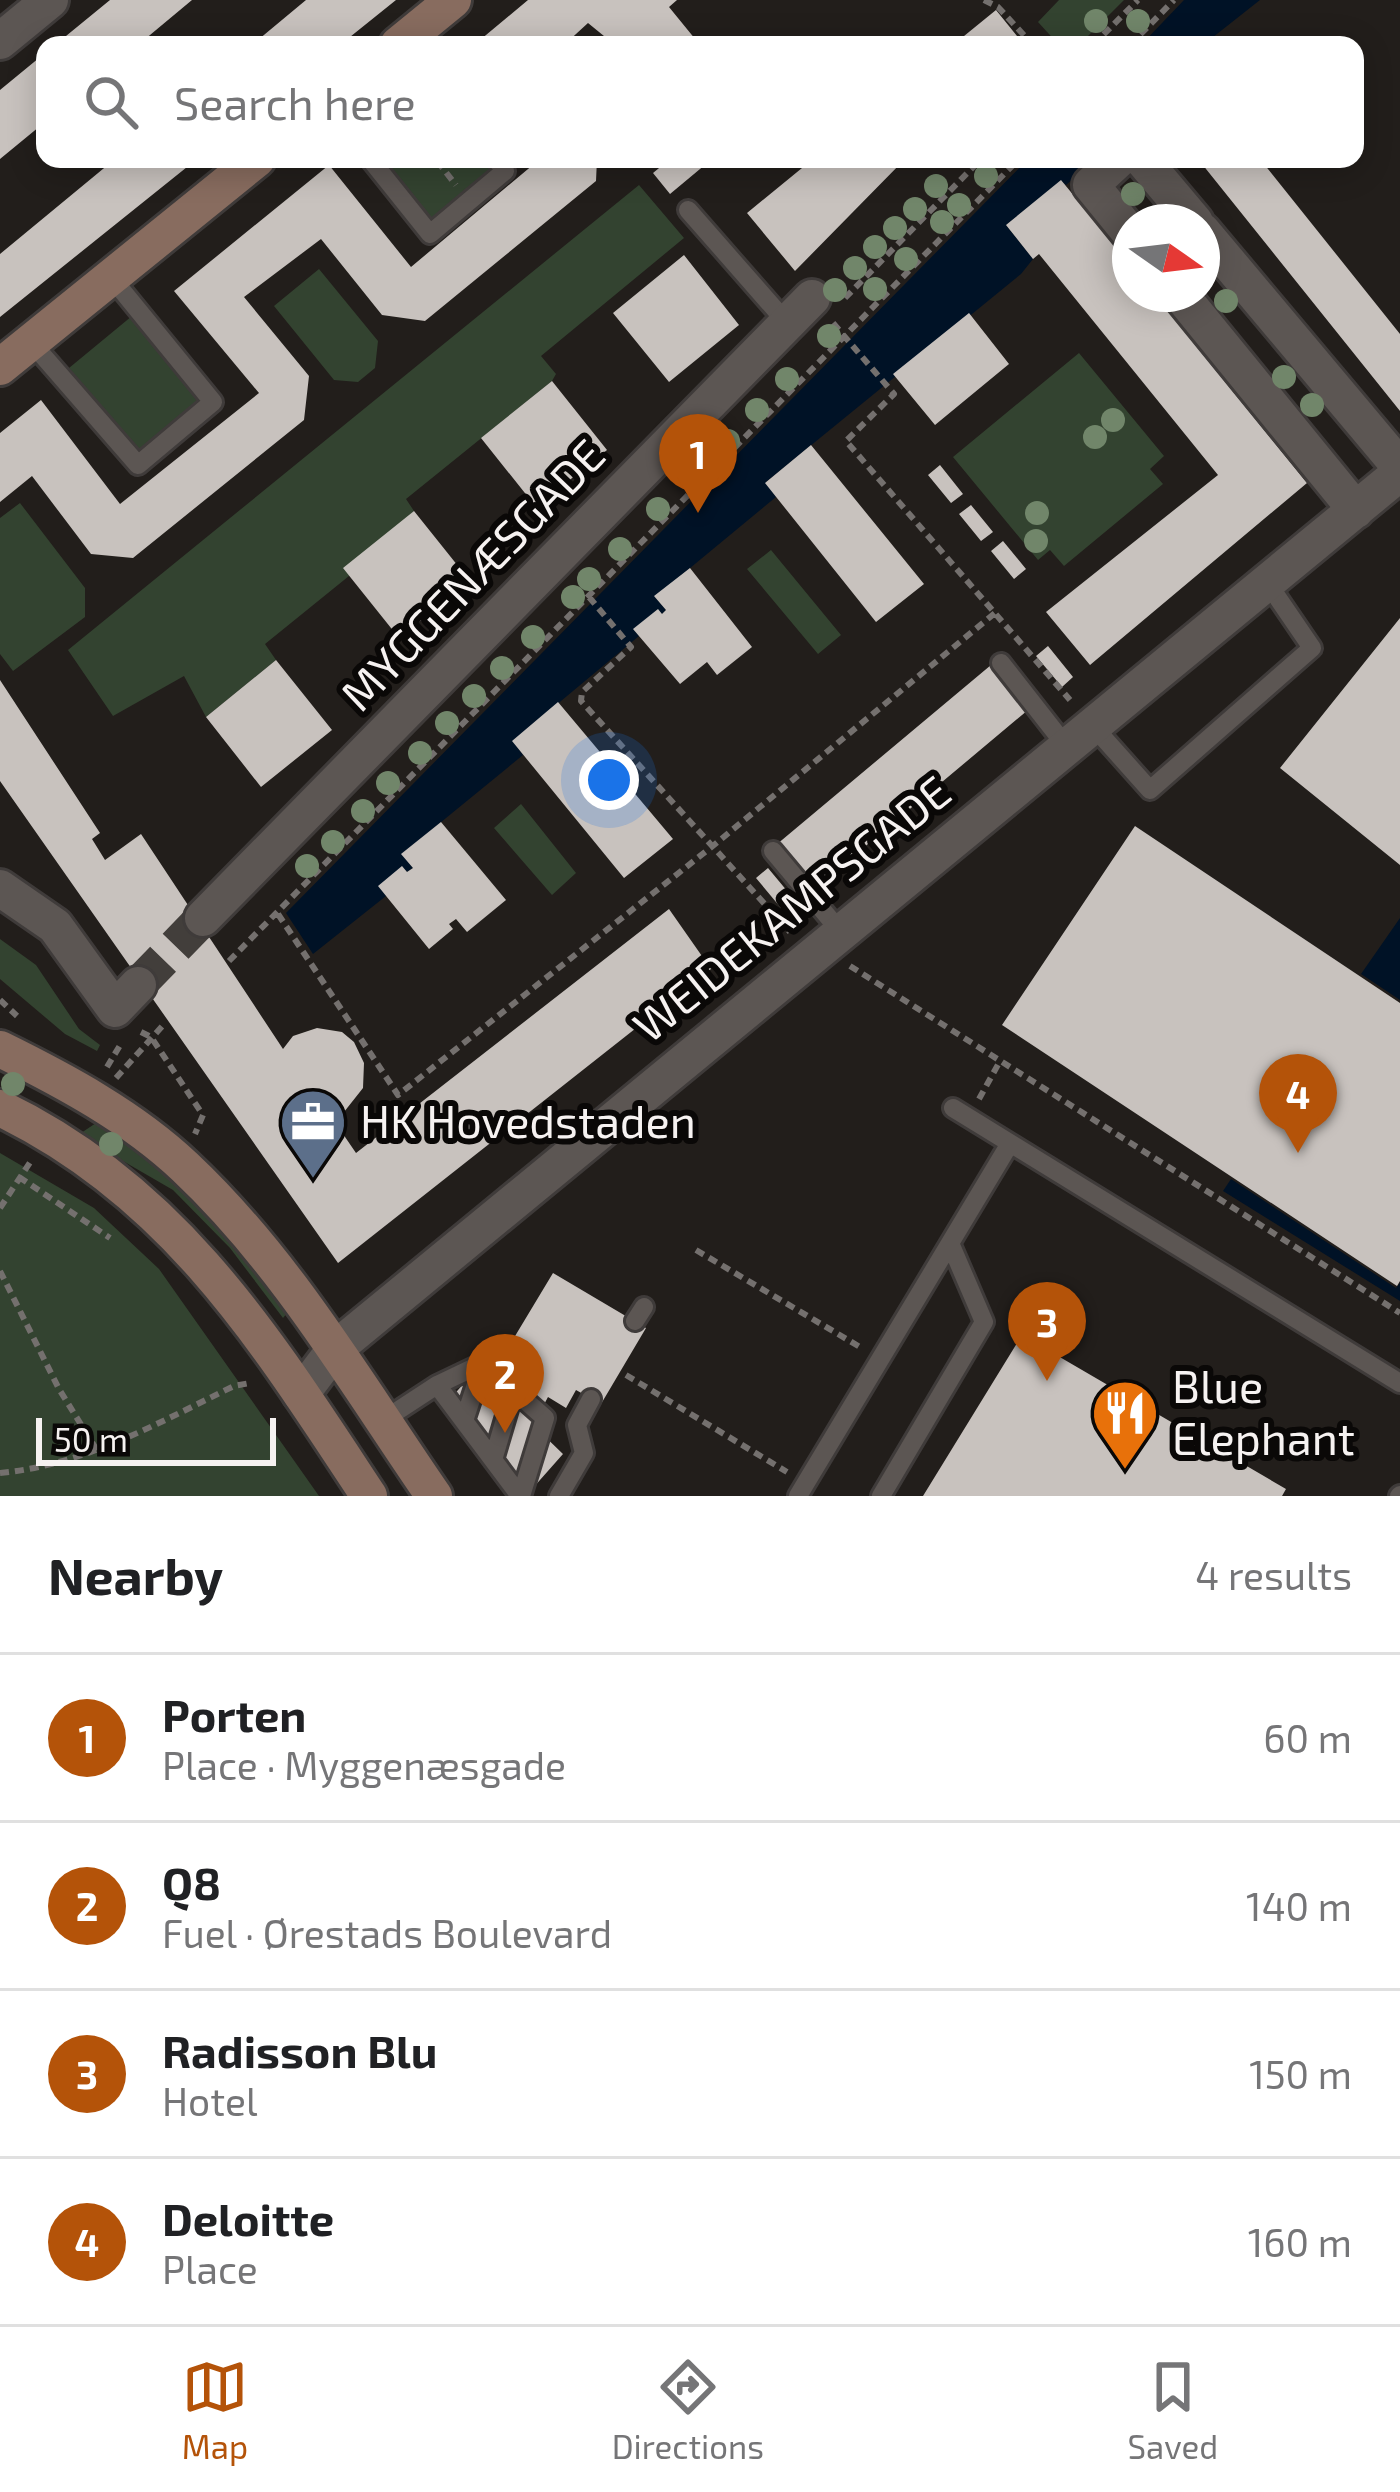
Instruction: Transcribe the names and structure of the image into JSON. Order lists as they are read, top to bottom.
{
  "streets": {
    "street": ["MYGGENÆSGADE", "WEIDEKAMPSGADE"]
  },
  "places": {
    "office": ["HK Hovedstaden"],
    "restaurant": ["Blue Elephant"]
  },
  "scale_bar": "50 m",
  "north": "right",
  "page": {
    "search": "Search here",
    "pins": [
      "1",
      "4",
      "3",
      "2"
    ],
    "scale": "50 m",
    "heading": ["Nearby", "4 results"],
    "list": [
      {
        "mark": "1",
        "name": "Porten",
        "note": "Place · Myggenæsgade",
        "value": "60 m"
      },
      {
        "mark": "2",
        "name": "Q8",
        "note": "Fuel · Ørestads Boulevard",
        "value": "140 m"
      },
      {
        "mark": "3",
        "name": "Radisson Blu",
        "note": "Hotel",
        "value": "150 m"
      },
      {
        "mark": "4",
        "name": "Deloitte",
        "note": "Place",
        "value": "160 m"
      }
    ],
    "nav": ["Map", "Directions", "Saved"]
  }
}
